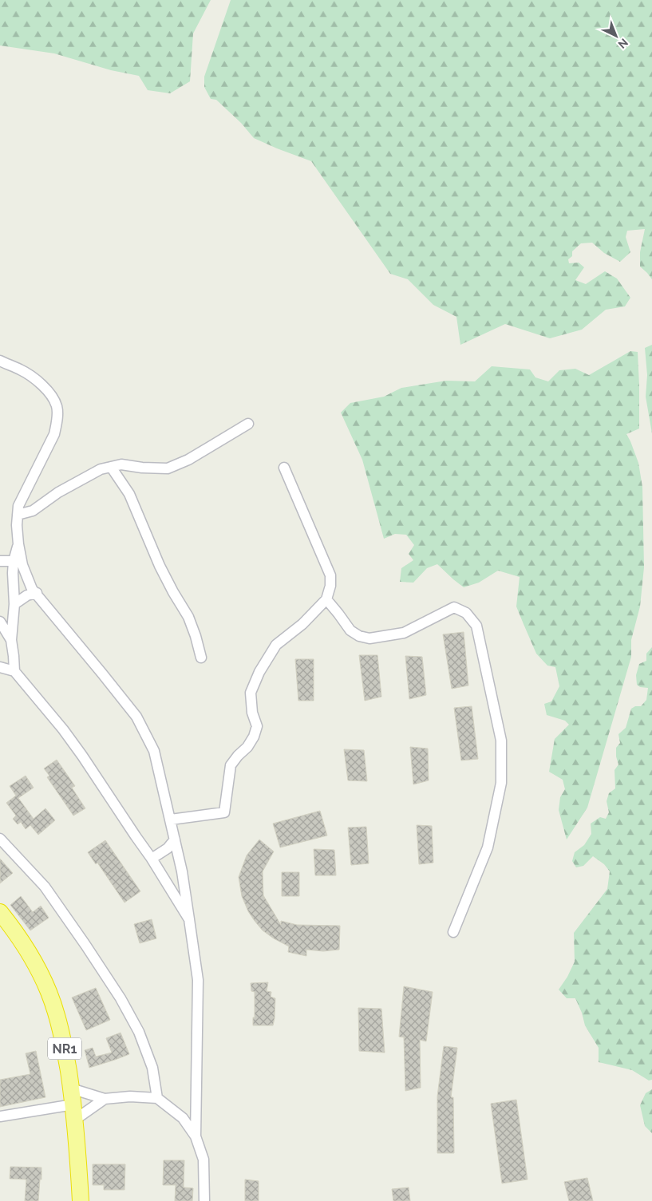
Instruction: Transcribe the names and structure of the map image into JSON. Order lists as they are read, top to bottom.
{
  "streets": {
    "highway": ["NR1"]
  },
  "north": "bottom right"
}
